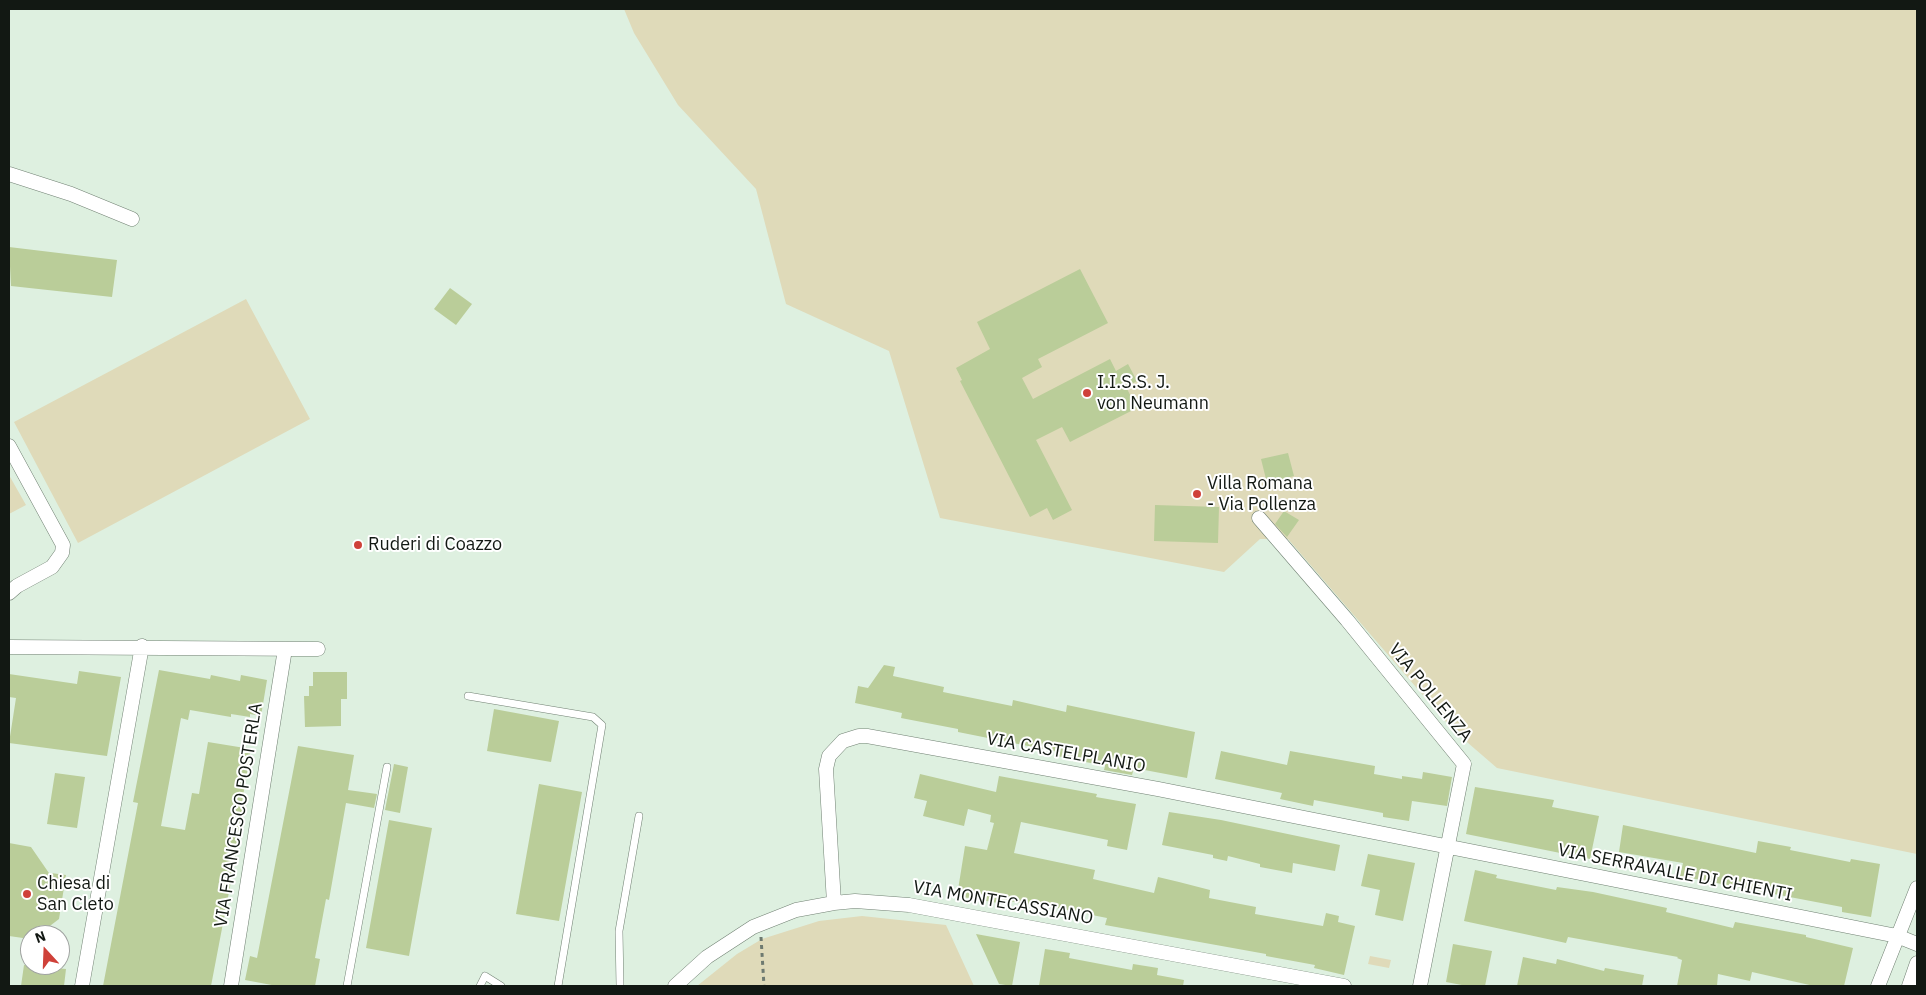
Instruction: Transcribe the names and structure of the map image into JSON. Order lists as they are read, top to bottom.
{
  "streets": {
    "street": [
      "VIA POLLENZA",
      "VIA CASTELPLANIO",
      "VIA FRANCESCO POSTERLA",
      "VIA SERRAVALLE DI CHIENTI",
      "VIA MONTECASSIANO"
    ]
  },
  "crossings": [
    ["VIA POLLENZA", "VIA CASTELPLANIO"],
    ["VIA POLLENZA", "VIA SERRAVALLE DI CHIENTI"],
    ["VIA CASTELPLANIO", "VIA SERRAVALLE DI CHIENTI"],
    ["VIA CASTELPLANIO", "VIA MONTECASSIANO"]
  ],
  "places": [
    "I.I.S.S. J. von Neumann",
    "Villa Romana - Via Pollenza",
    "Ruderi di Coazzo",
    "Chiesa di San Cleto"
  ],
  "north": "top"
}
